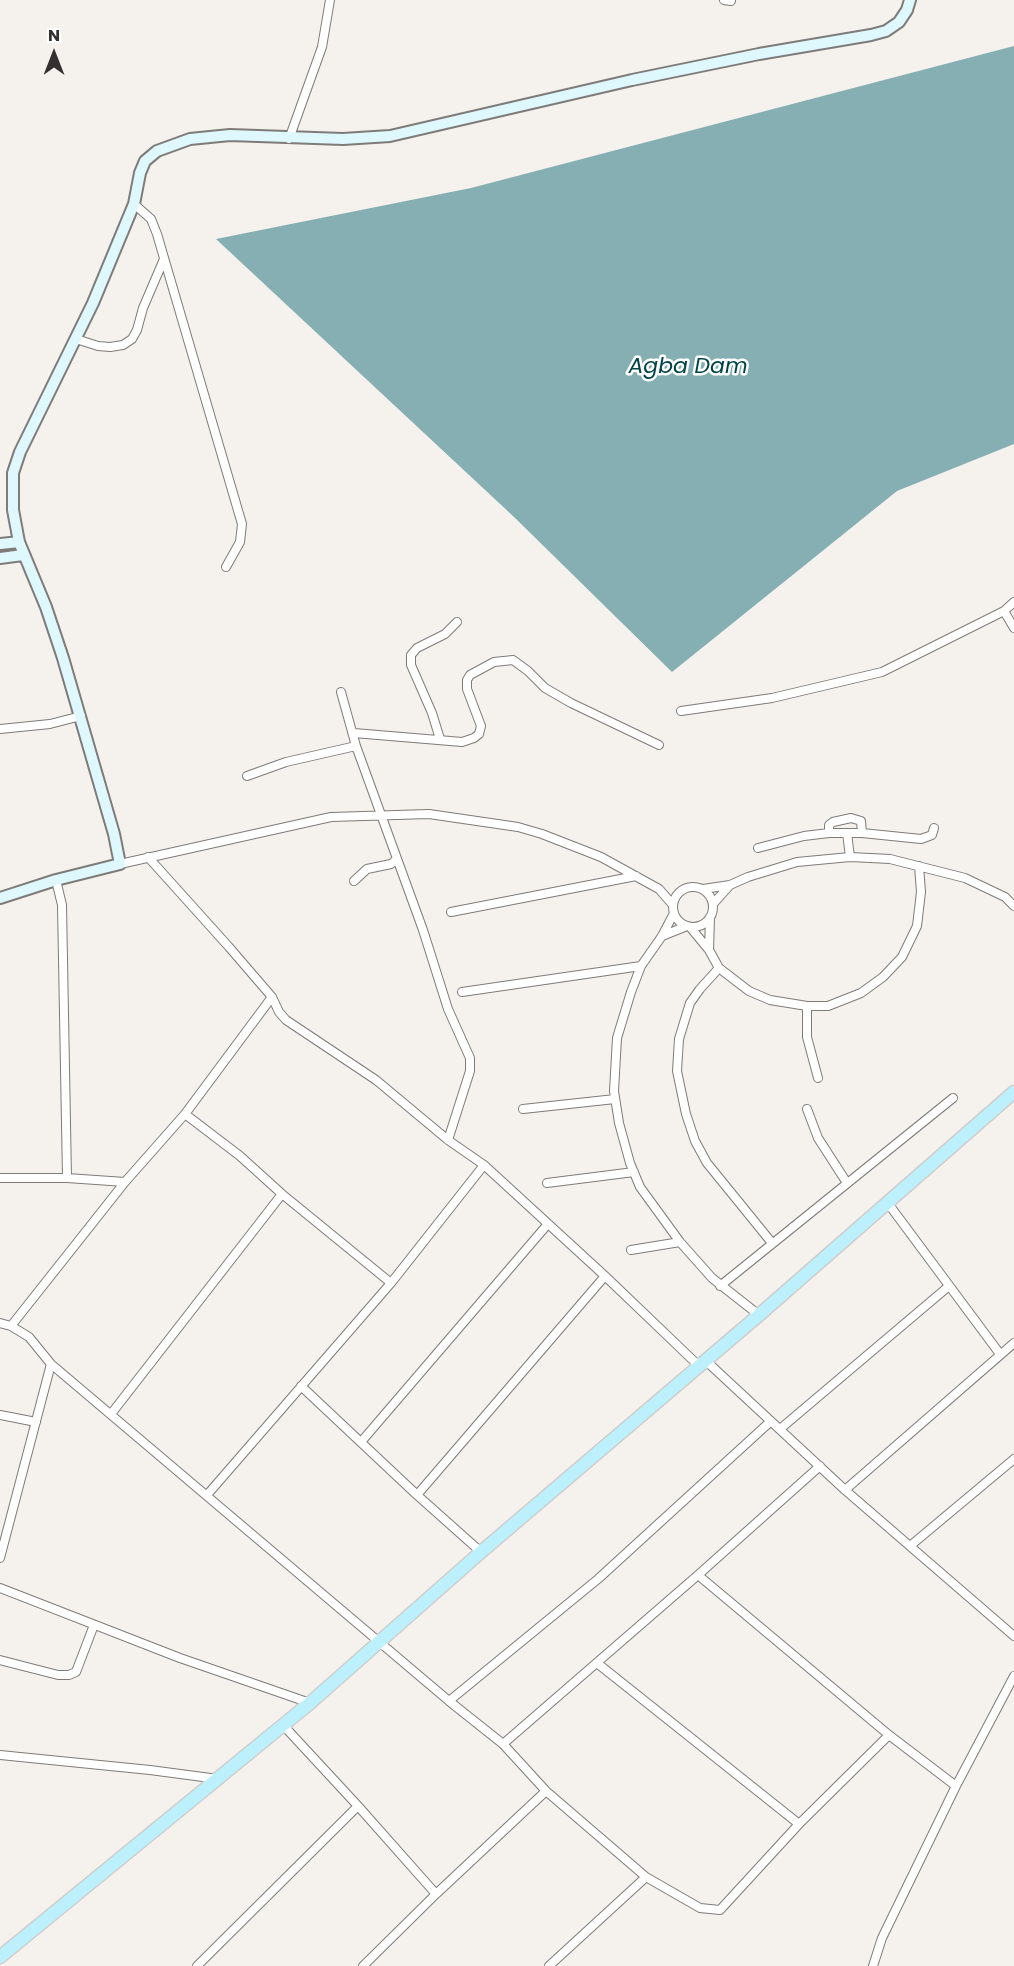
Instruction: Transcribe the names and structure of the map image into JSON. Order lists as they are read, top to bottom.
{
  "water": ["Agba Dam"],
  "north": "top"
}
